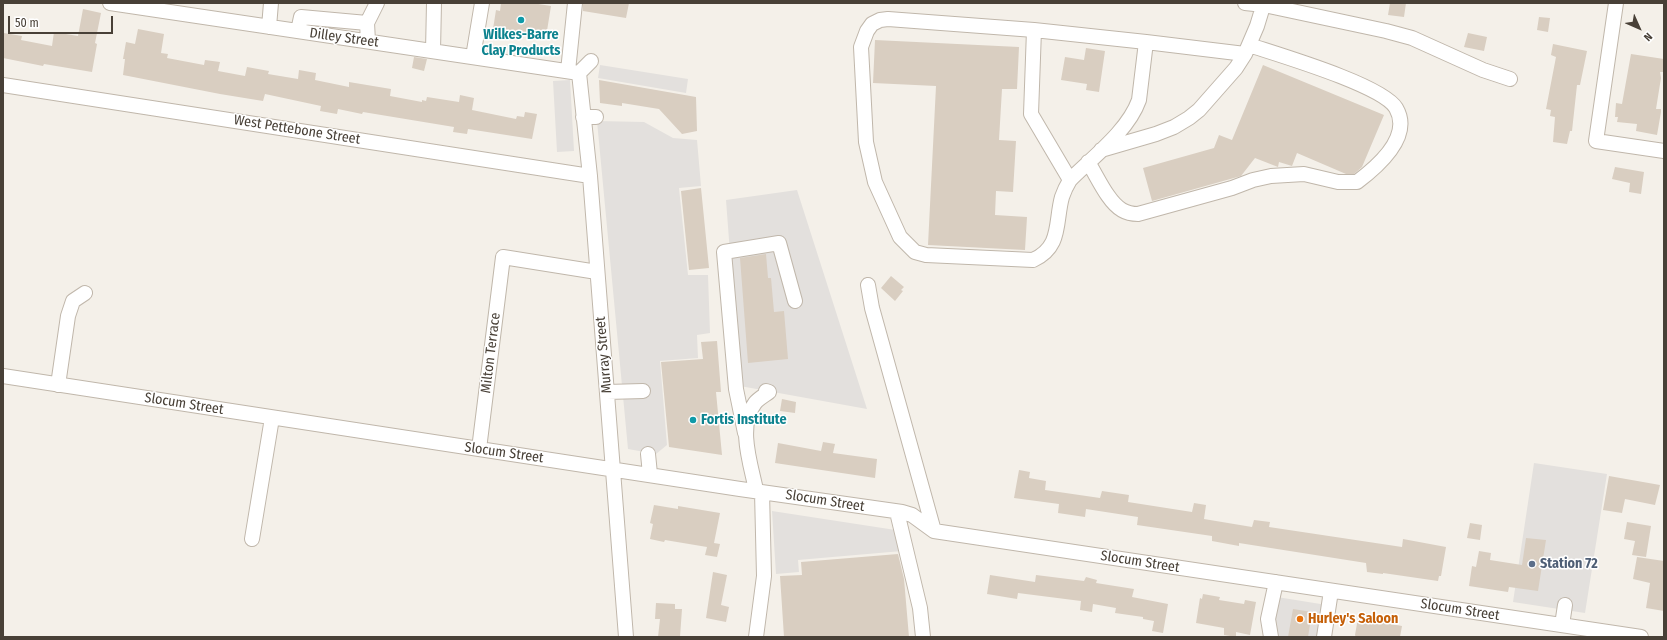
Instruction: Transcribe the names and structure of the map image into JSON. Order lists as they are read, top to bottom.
{
  "streets": {
    "street": [
      "Dilley Street",
      "West Pettebone Street",
      "Milton Terrace",
      "Murray Street",
      "Slocum Street"
    ]
  },
  "crossings": [
    ["Dilley Street", "Murray Street"],
    ["West Pettebone Street", "Murray Street"],
    ["Milton Terrace", "Murray Street"],
    ["Milton Terrace", "Slocum Street"],
    ["Murray Street", "Slocum Street"]
  ],
  "places": [
    "Wilkes-Barre Clay Products",
    "Fortis Institute",
    "Station 72",
    "Hurley's Saloon"
  ],
  "scale_bar": "50 m",
  "north": "bottom right"
}
